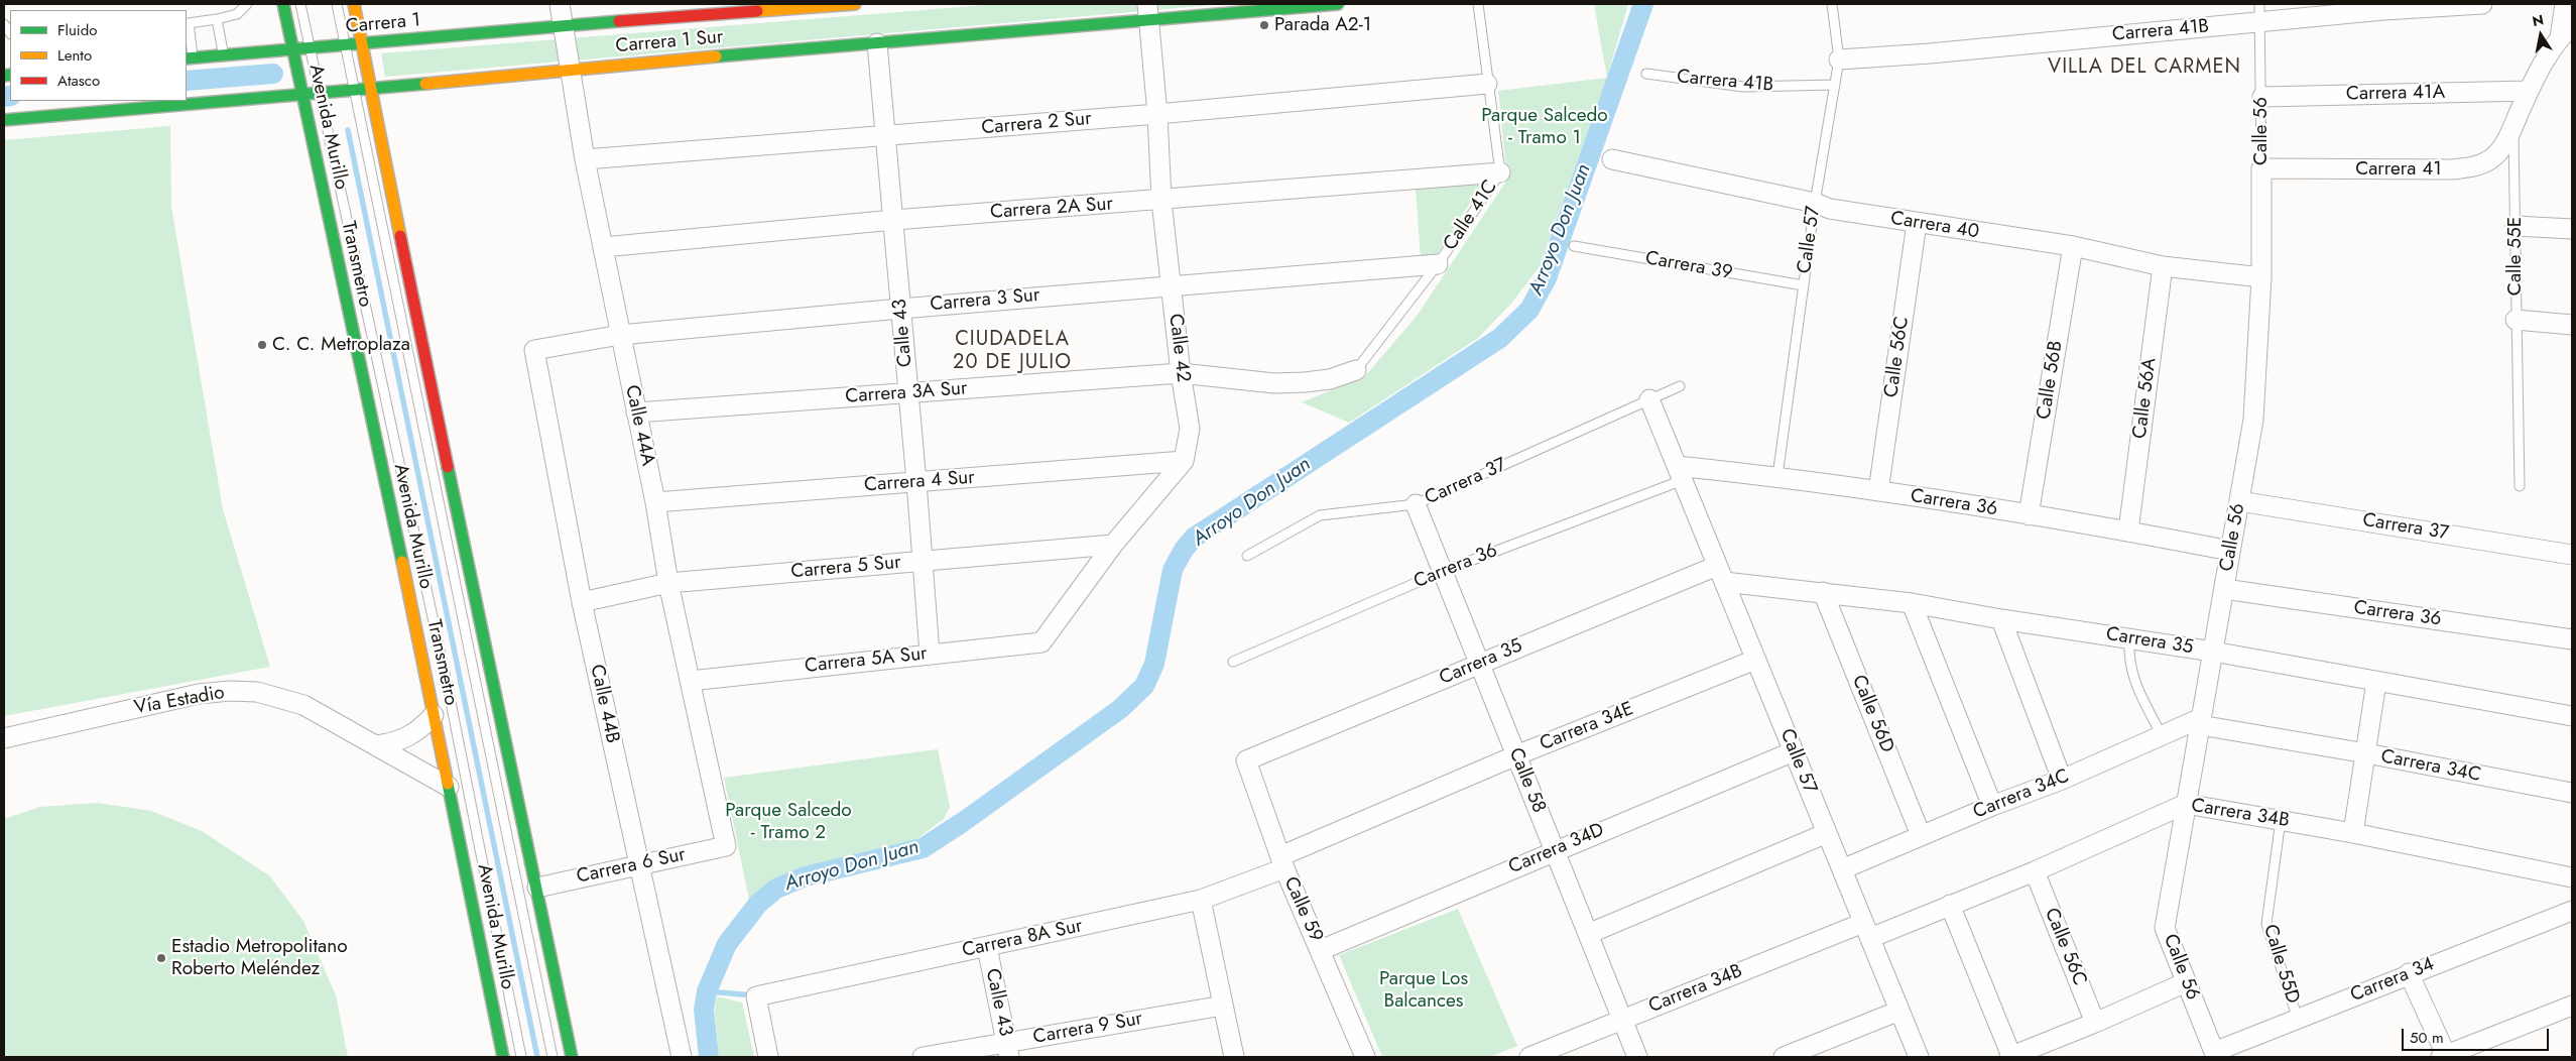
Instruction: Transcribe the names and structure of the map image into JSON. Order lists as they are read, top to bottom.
{
  "streets": {
    "main road": ["Carrera 1", "Carrera 1 Sur", "Avenida Murillo"],
    "street": [
      "Carrera 41B",
      "Carrera 41A",
      "Carrera 2 Sur",
      "Calle 56",
      "Carrera 41",
      "Carrera 2A Sur",
      "Carrera 40",
      "Calle 57",
      "Calle 55E",
      "Carrera 3 Sur",
      "Calle 43",
      "Calle 42",
      "Calle 56C",
      "Calle 56B",
      "Carrera 3A Sur",
      "Calle 56A",
      "Calle 44A",
      "Carrera 4 Sur",
      "Carrera 37",
      "Carrera 36",
      "Carrera 5 Sur",
      "Carrera 35",
      "Carrera 5A Sur",
      "Vía Estadio",
      "Calle 44B",
      "Calle 56D",
      "Carrera 34E",
      "Carrera 34C",
      "Calle 58",
      "Carrera 34B",
      "Carrera 34D",
      "Carrera 6 Sur",
      "Calle 59",
      "Carrera 8A Sur",
      "Carrera 34",
      "Carrera 9 Sur"
    ],
    "lane": [
      "Calle 41C",
      "Transmetro",
      "Carrera 39",
      "Calle 55D"
    ]
  },
  "crossings": [
    ["Carrera 1", "Avenida Murillo"],
    ["Carrera 1", "Transmetro"],
    ["Carrera 1", "Calle 44A"],
    ["Carrera 41B", "Calle 56"],
    ["Carrera 41B", "Calle 57"],
    ["Carrera 1 Sur", "Avenida Murillo"],
    ["Carrera 1 Sur", "Transmetro"],
    ["Carrera 1 Sur", "Calle 43"],
    ["Carrera 1 Sur", "Calle 42"],
    ["Carrera 1 Sur", "Calle 44A"],
    ["Carrera 41A", "Calle 56"],
    ["Carrera 41A", "Calle 55E"],
    ["Carrera 2 Sur", "Calle 41C"],
    ["Carrera 2 Sur", "Calle 43"],
    ["Carrera 2 Sur", "Calle 42"],
    ["Carrera 2 Sur", "Calle 44A"],
    ["Avenida Murillo", "Vía Estadio"],
    ["Calle 56", "Carrera 41"],
    ["Calle 56", "Carrera 40"],
    ["Calle 56", "Carrera 37"],
    ["Calle 56", "Carrera 36"],
    ["Calle 56", "Carrera 35"],
    ["Calle 56", "Carrera 34C"],
    ["Calle 56", "Carrera 34B"],
    ["Calle 56", "Carrera 34"],
    ["Carrera 41", "Calle 55E"],
    ["Carrera 2A Sur", "Calle 41C"],
    ["Carrera 2A Sur", "Calle 43"],
    ["Carrera 2A Sur", "Calle 42"],
    ["Carrera 2A Sur", "Calle 44A"],
    ["Calle 41C", "Carrera 3 Sur"],
    ["Calle 41C", "Carrera 3A Sur"],
    ["Carrera 40", "Calle 57"],
    ["Carrera 40", "Calle 56C"],
    ["Carrera 40", "Calle 56B"],
    ["Carrera 40", "Calle 56A"],
    ["Calle 57", "Carrera 39"],
    ["Calle 57", "Carrera 37"],
    ["Calle 57", "Carrera 36"],
    ["Calle 57", "Carrera 35"],
    ["Calle 57", "Carrera 34E"],
    ["Calle 57", "Carrera 34C"],
    ["Calle 57", "Carrera 34B"],
    ["Calle 57", "Carrera 34D"],
    ["Carrera 3 Sur", "Calle 43"],
    ["Carrera 3 Sur", "Calle 42"],
    ["Carrera 3 Sur", "Calle 44A"],
    ["Carrera 3 Sur", "Calle 44B"],
    ["Calle 43", "Carrera 3A Sur"],
    ["Calle 43", "Carrera 4 Sur"],
    ["Calle 43", "Carrera 5 Sur"],
    ["Calle 43", "Carrera 5A Sur"],
    ["Calle 43", "Carrera 8A Sur"],
    ["Calle 43", "Carrera 9 Sur"],
    ["Calle 42", "Carrera 3A Sur"],
    ["Calle 42", "Carrera 4 Sur"],
    ["Calle 42", "Carrera 5 Sur"],
    ["Calle 42", "Carrera 5A Sur"],
    ["Calle 56C", "Carrera 36"],
    ["Calle 56C", "Carrera 34B"],
    ["Calle 56B", "Carrera 36"],
    ["Carrera 3A Sur", "Calle 44A"],
    ["Calle 56A", "Carrera 36"],
    ["Calle 44A", "Carrera 4 Sur"],
    ["Calle 44A", "Carrera 5 Sur"],
    ["Calle 44A", "Carrera 5A Sur"],
    ["Calle 44A", "Carrera 6 Sur"],
    ["Carrera 37", "Calle 58"],
    ["Carrera 36", "Calle 58"],
    ["Carrera 5 Sur", "Calle 44B"],
    ["Carrera 35", "Calle 56D"],
    ["Carrera 35", "Calle 58"],
    ["Carrera 35", "Calle 59"],
    ["Calle 44B", "Carrera 6 Sur"],
    ["Calle 56D", "Carrera 34C"],
    ["Carrera 34E", "Calle 58"],
    ["Carrera 34E", "Calle 59"],
    ["Carrera 34E", "Carrera 8A Sur"],
    ["Calle 58", "Carrera 34B"],
    ["Calle 58", "Carrera 34D"],
    ["Carrera 34B", "Calle 55D"],
    ["Carrera 34D", "Calle 59"],
    ["Calle 59", "Carrera 8A Sur"],
    ["Calle 55D", "Carrera 34"]
  ],
  "districts": ["VILLA DEL CARMEN", "CIUDADELA 20 DE JULIO"],
  "water": ["Arroyo Don Juan"],
  "parks": ["Parque Salcedo - Tramo 1", "Parque Salcedo - Tramo 2", "Parque Los Balcances"],
  "places": ["Parada A2-1", "C. C. Metroplaza", "Estadio Metropolitano Roberto Meléndez"],
  "legend": ["Fluido", "Lento", "Atasco"],
  "scale_bar": "50 m",
  "north": "top"
}
